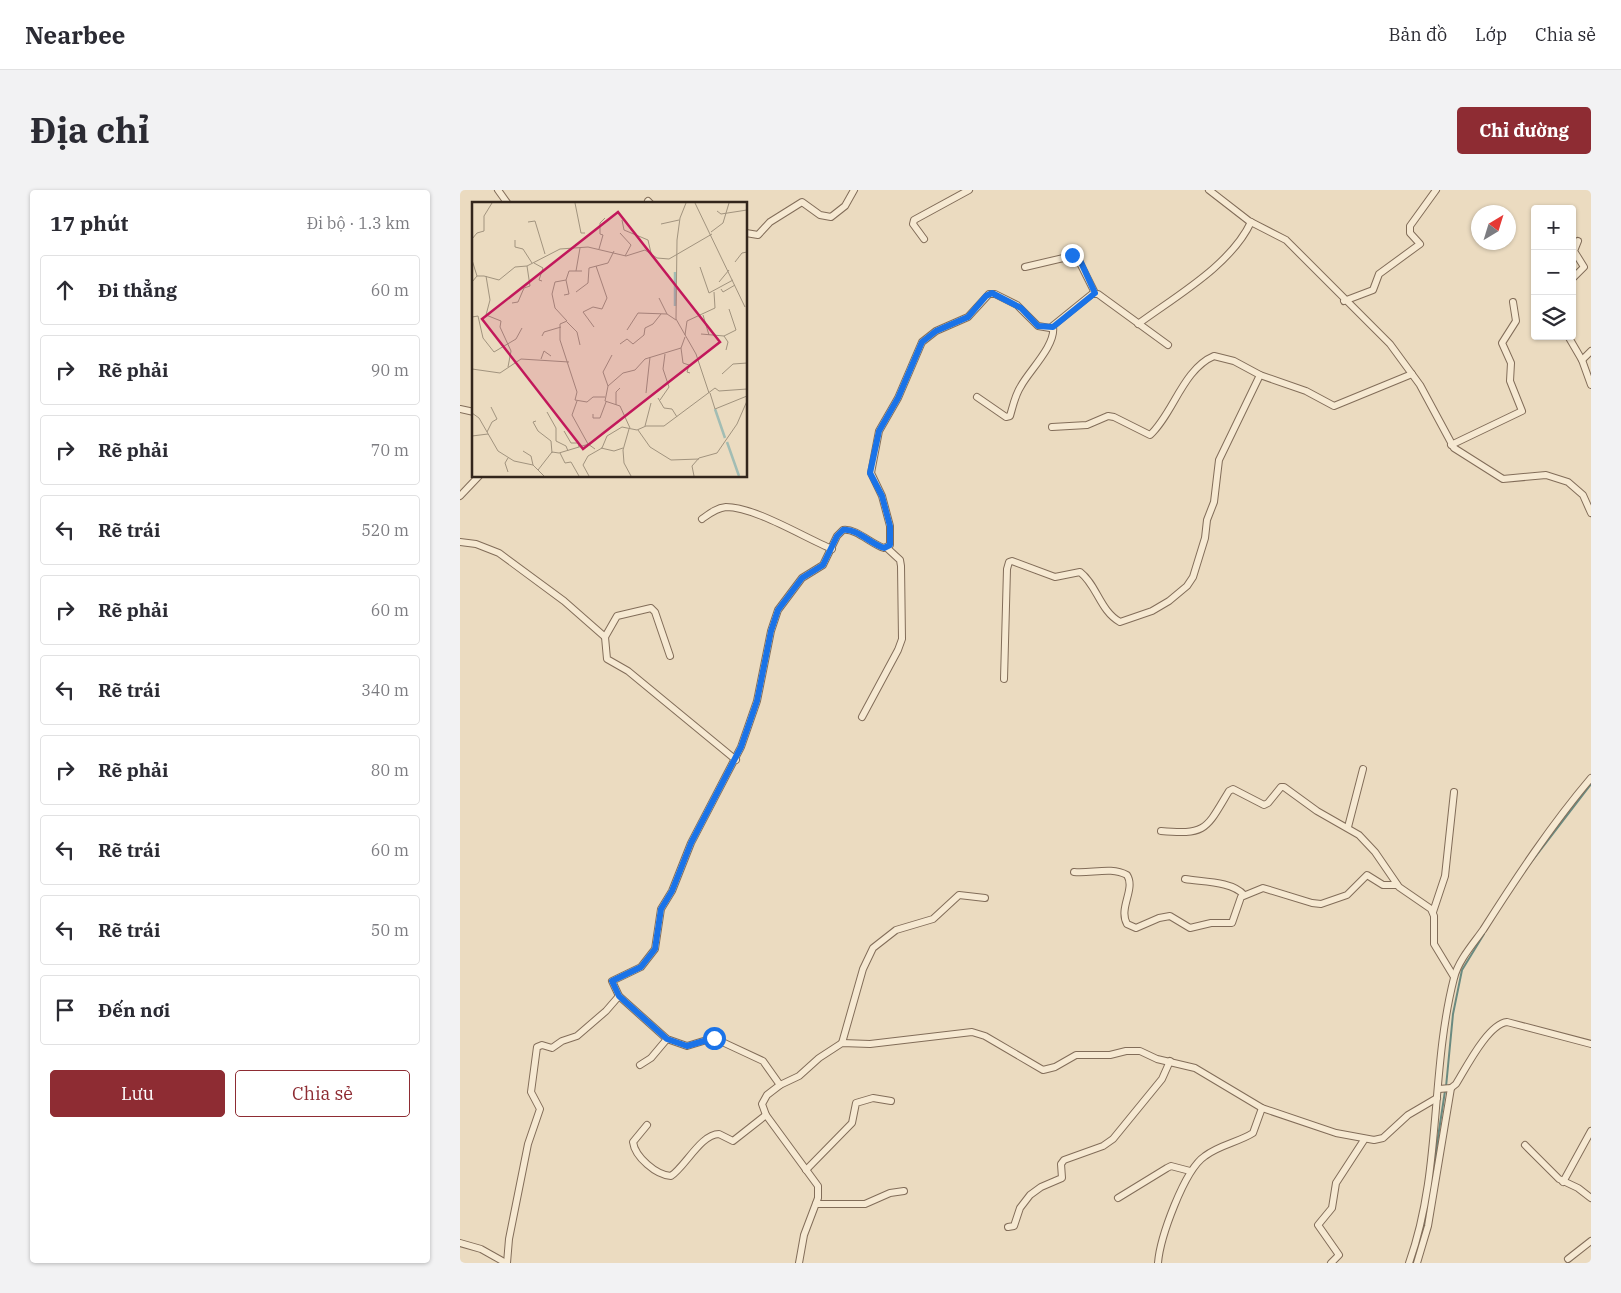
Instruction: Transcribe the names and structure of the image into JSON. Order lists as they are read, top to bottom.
{
  "north": "top right",
  "page": {
    "header": "Nearbee",
    "nav": ["Bản đồ", "Lớp", "Chia sẻ"],
    "title": "Địa chỉ",
    "buttons": [
      "Chỉ đường",
      ["Lưu", "Chia sẻ"]
    ],
    "heading": ["17 phút", "Đi bộ · 1.3 km"],
    "map_buttons": ["+", "−"],
    "list": [
      ["Đi thẳng", "60 m"],
      ["Rẽ phải", "90 m"],
      ["Rẽ phải", "70 m"],
      ["Rẽ trái", "520 m"],
      ["Rẽ phải", "60 m"],
      ["Rẽ trái", "340 m"],
      ["Rẽ phải", "80 m"],
      ["Rẽ trái", "60 m"],
      ["Rẽ trái", "50 m"],
      "Đến nơi"
    ]
  }
}
